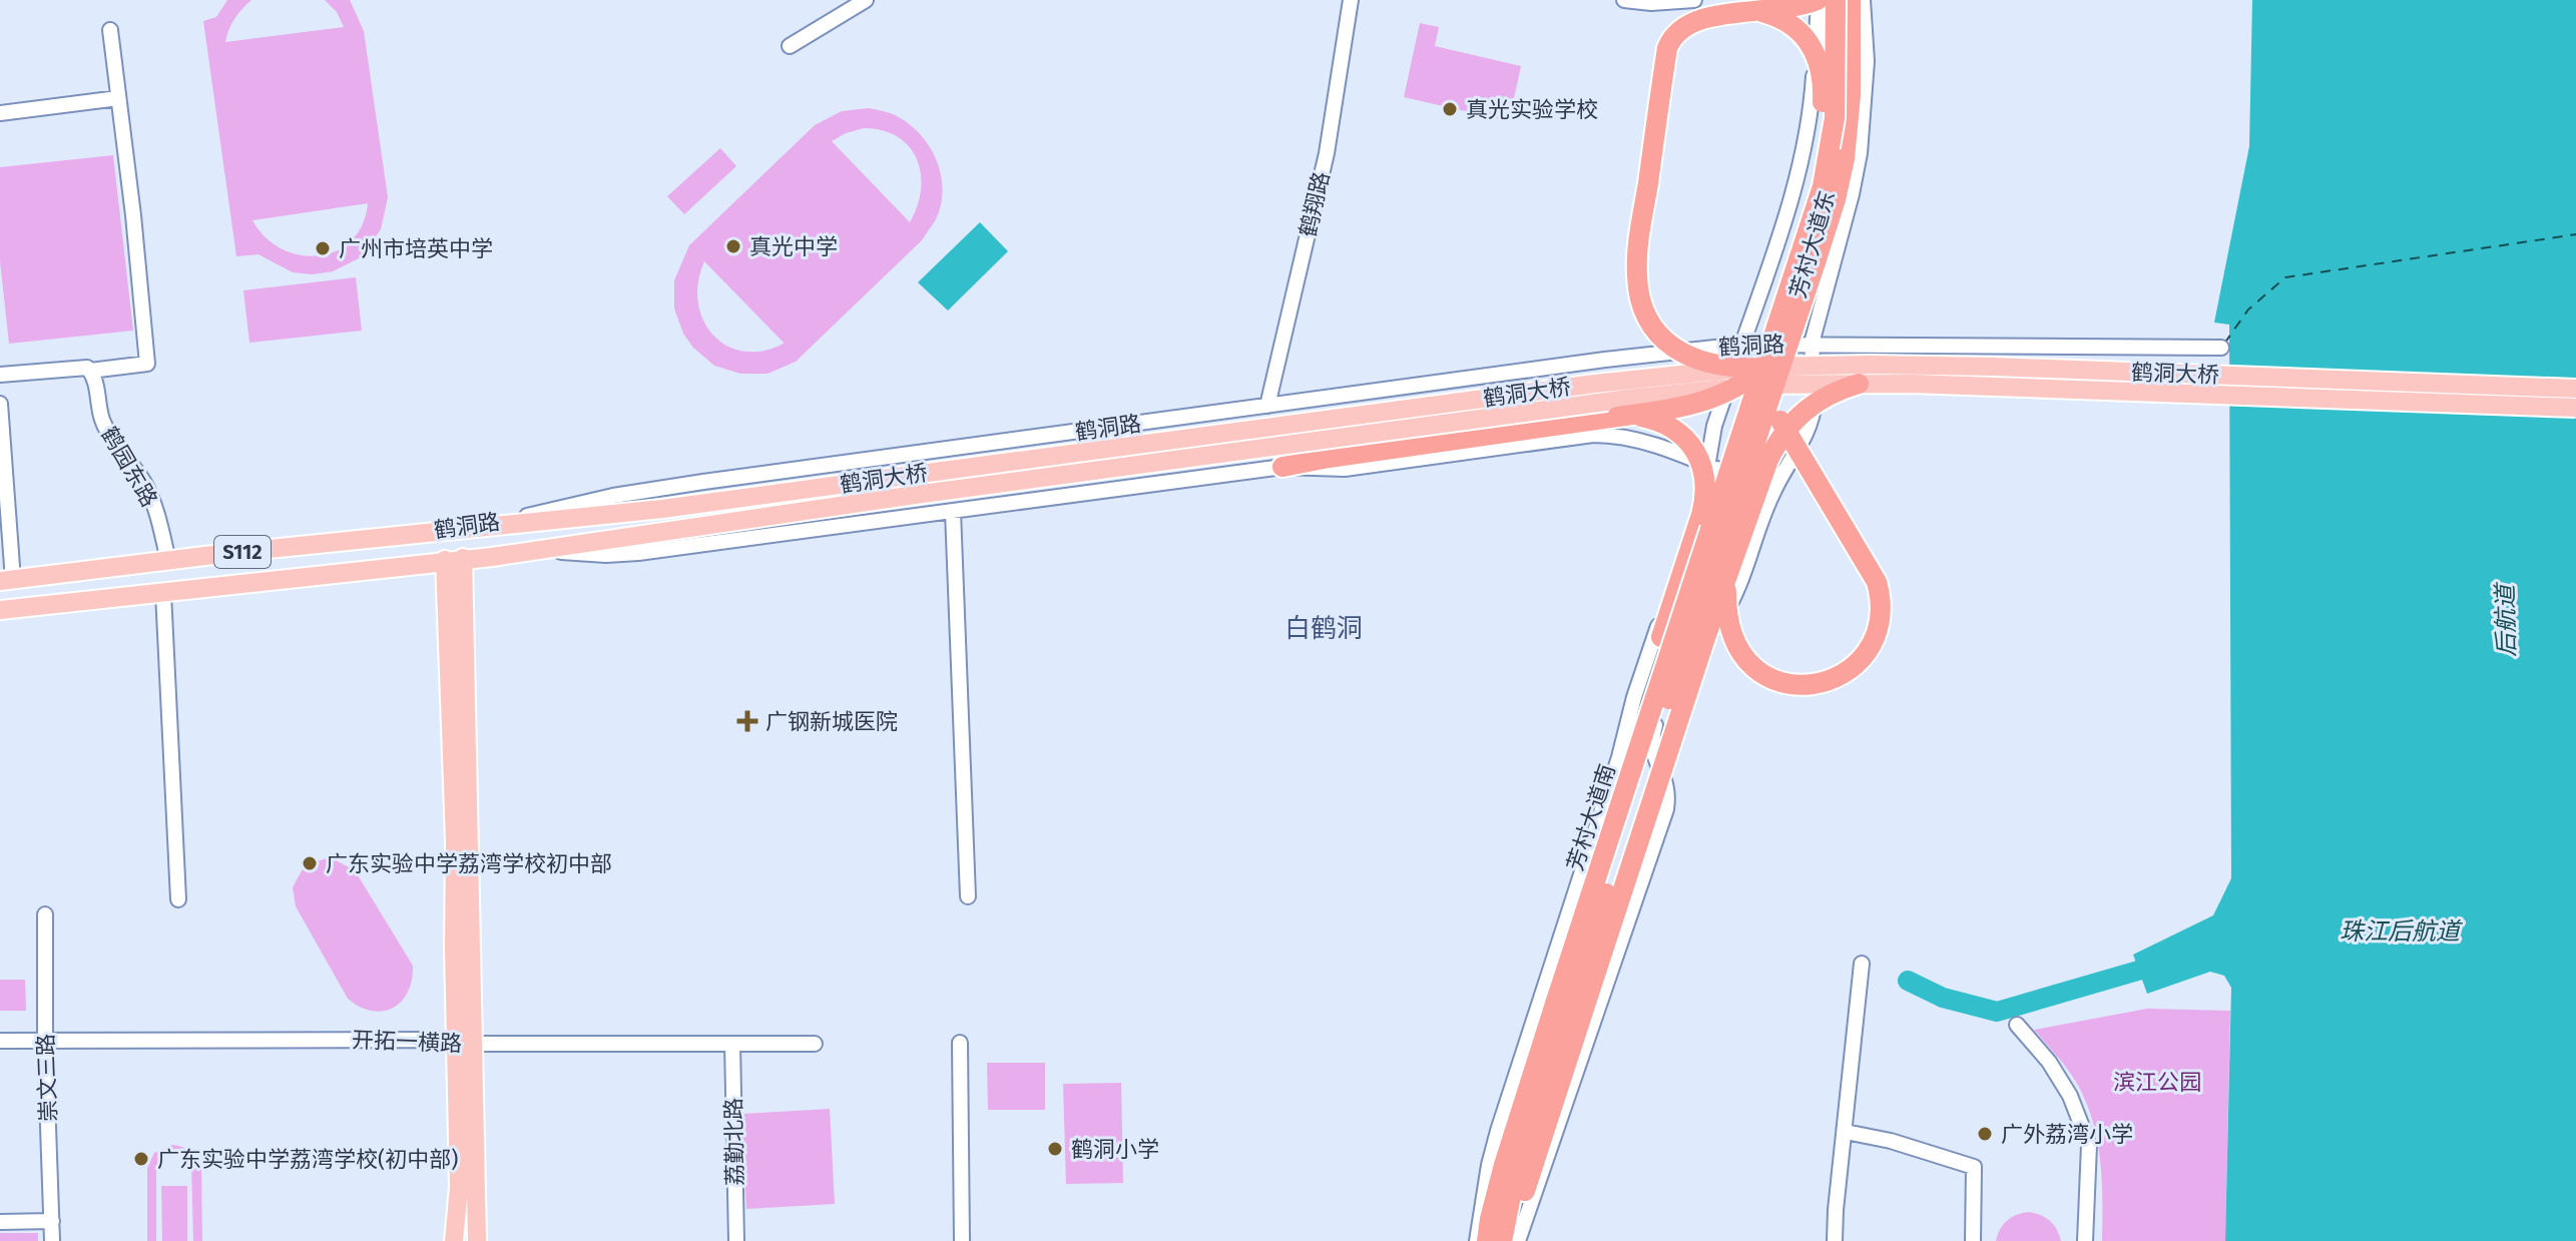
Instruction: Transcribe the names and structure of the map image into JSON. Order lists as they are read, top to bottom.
{
  "streets": {
    "highway": ["芳村大道东", "芳村大道南"],
    "main road": ["鹤洞路", "鹤洞大桥", "S112"],
    "street": [
      "鹤翔路",
      "鹤园东路",
      "开拓一横路",
      "崇文三路",
      "荔勤北路"
    ]
  },
  "crossings": [
    ["鹤翔路", "鹤洞路"],
    ["芳村大道东", "鹤洞路"],
    ["芳村大道东", "芳村大道南"],
    ["鹤洞路", "鹤洞大桥"],
    ["鹤洞路", "鹤园东路"],
    ["鹤洞路", "芳村大道南"],
    ["开拓一横路", "崇文三路"],
    ["开拓一横路", "荔勤北路"]
  ],
  "districts": ["白鹤洞"],
  "water": ["后航道", "珠江后航道"],
  "parks": ["滨江公园"],
  "places": {
    "other": [
      "真光实验学校",
      "真光中学",
      "广州市培英中学",
      "广东实验中学荔湾学校初中部",
      "广外荔湾小学",
      "鹤洞小学",
      "广东实验中学荔湾学校(初中部)"
    ],
    "health": ["广钢新城医院"]
  }
}
